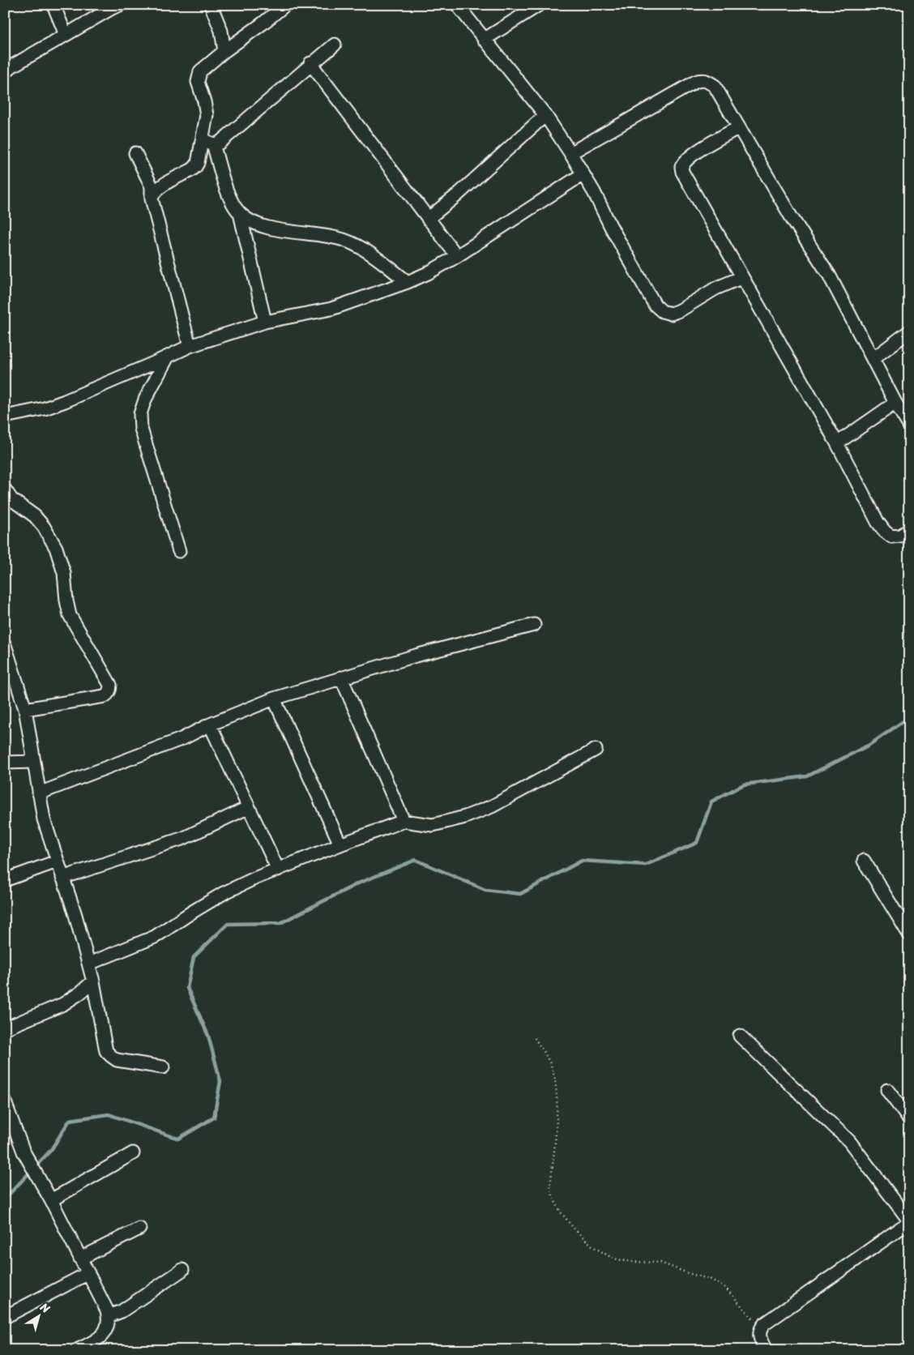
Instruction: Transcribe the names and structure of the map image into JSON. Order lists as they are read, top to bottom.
{
  "north": "top right"
}
